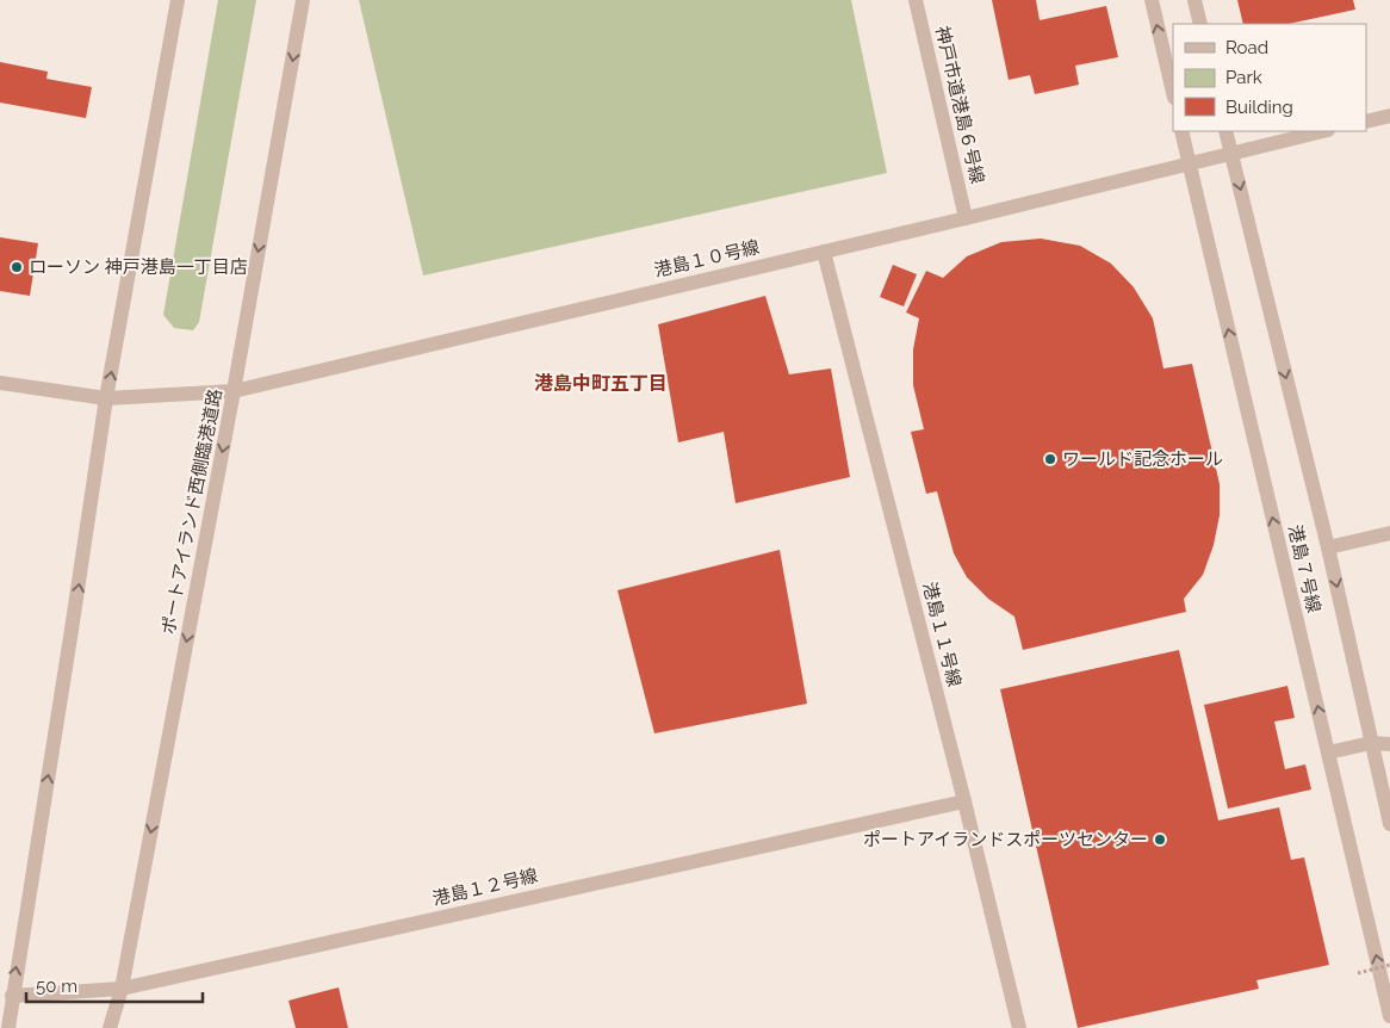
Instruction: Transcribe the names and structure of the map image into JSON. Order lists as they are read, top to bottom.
{
  "streets": {
    "street": [
      "神戸市道港島６号線",
      "港島１０号線",
      "ポートアイランド西側臨港道路",
      "港島７号線",
      "港島１１号線",
      "港島１２号線"
    ]
  },
  "crossings": [
    ["神戸市道港島６号線", "港島１０号線"],
    ["港島１０号線", "ポートアイランド西側臨港道路"],
    ["港島１０号線", "港島７号線"],
    ["港島１０号線", "港島１１号線"],
    ["ポートアイランド西側臨港道路", "港島１２号線"],
    ["港島１１号線", "港島１２号線"]
  ],
  "districts": ["港島中町五丁目"],
  "places": ["ローソン 神戸港島一丁目店", "ワールド記念ホール", "ポートアイランドスポーツセンター"],
  "legend": ["Road", "Park", "Building"],
  "scale_bar": "50 m"
}
